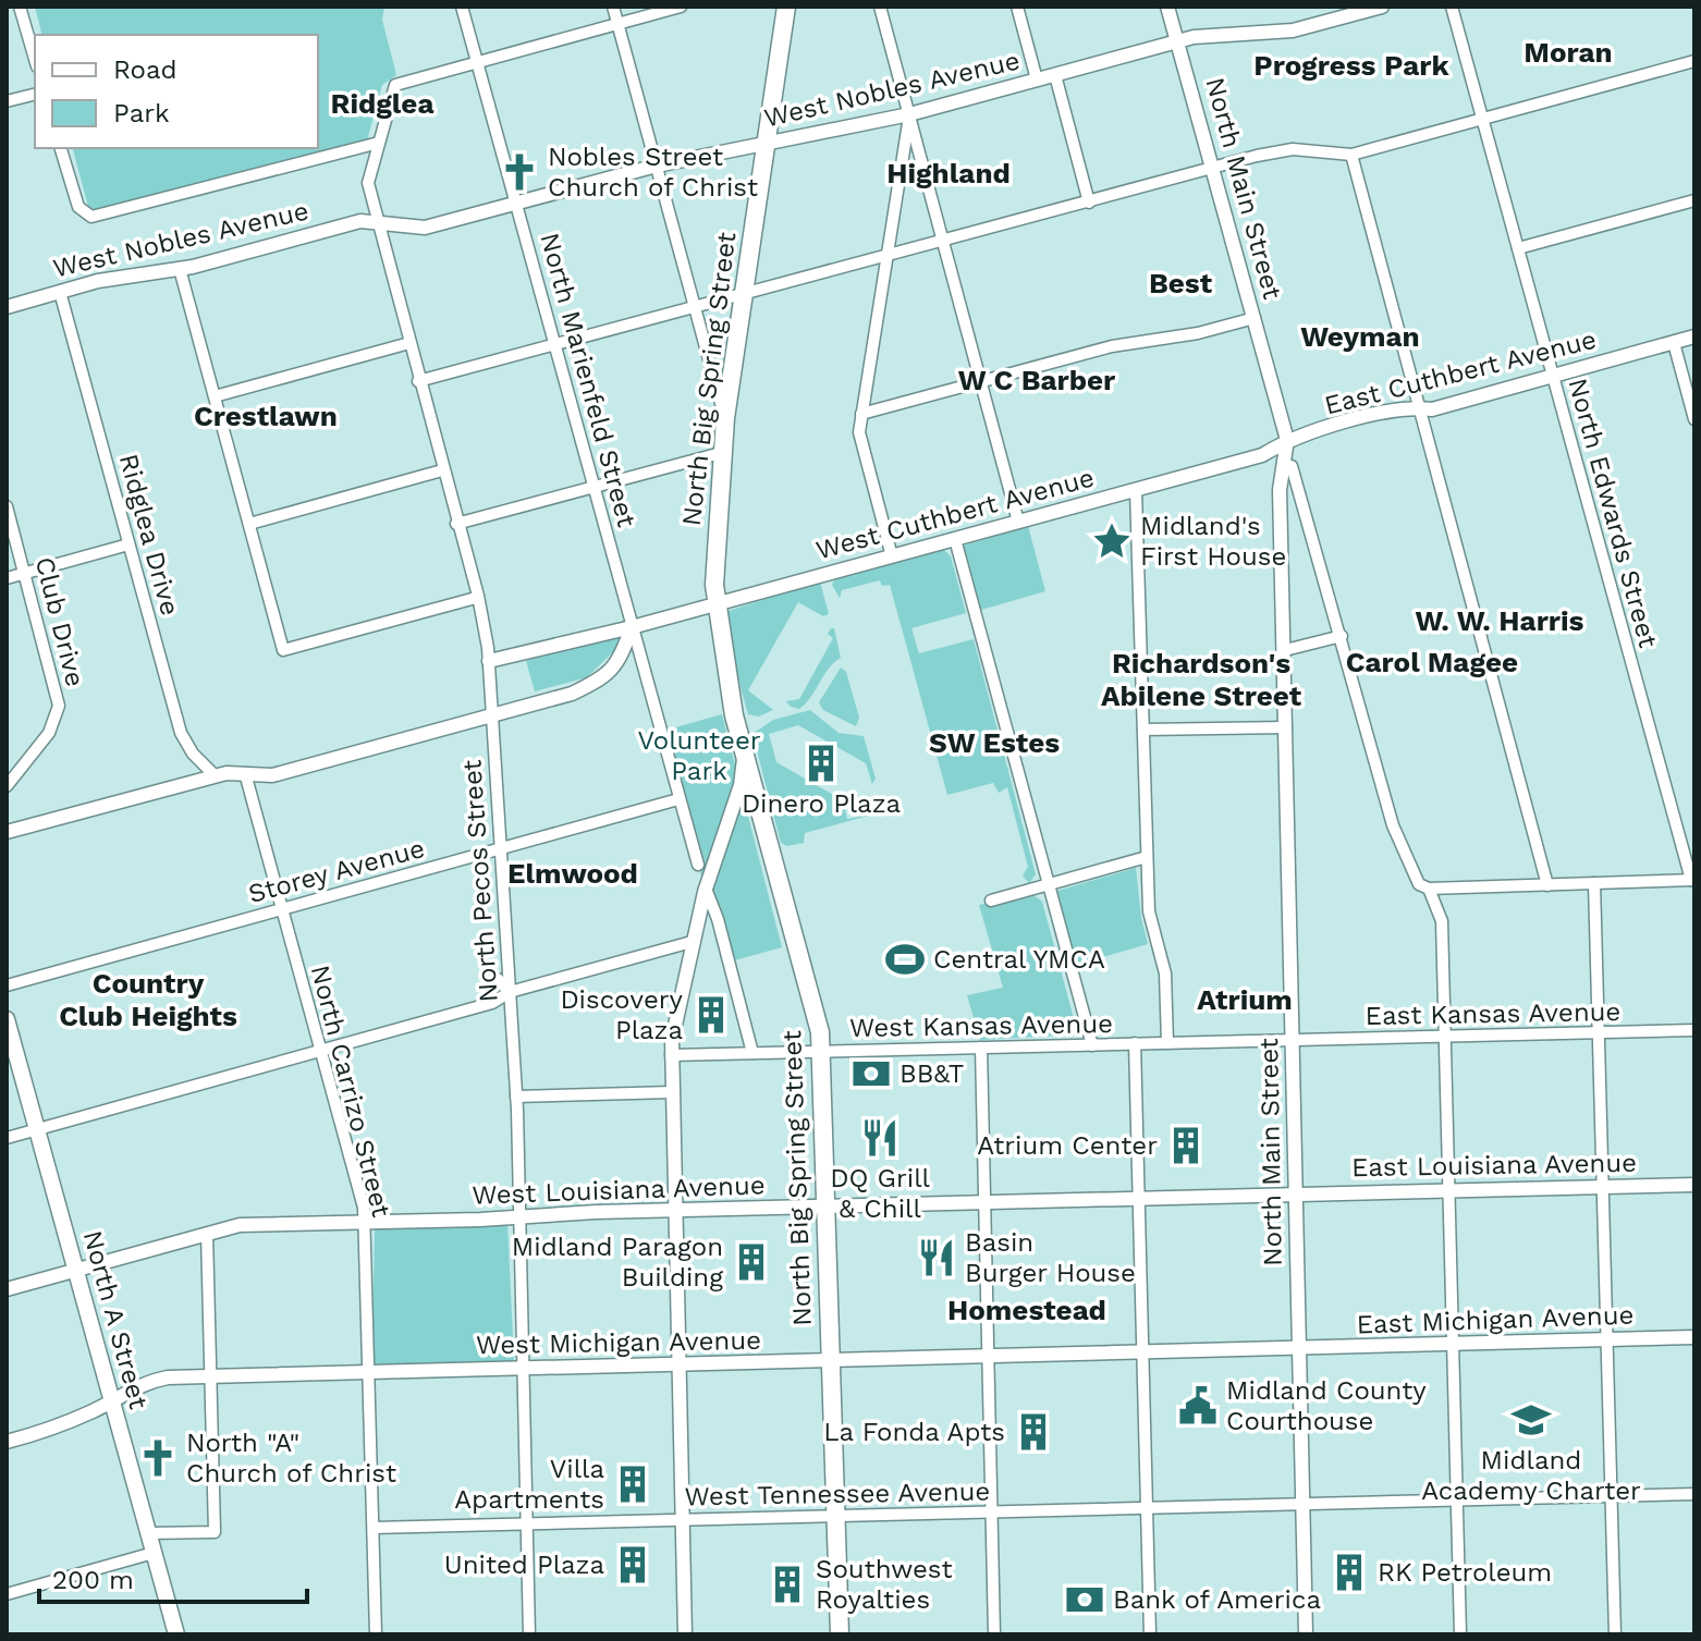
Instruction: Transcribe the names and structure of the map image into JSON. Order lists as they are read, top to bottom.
{
  "streets": {
    "highway": ["North Big Spring Street"],
    "main road": ["North A Street"],
    "street": [
      "West Nobles Avenue",
      "North Main Street",
      "East Cuthbert Avenue",
      "North Marienfeld Street",
      "North Edwards Street",
      "West Cuthbert Avenue",
      "Ridglea Drive",
      "Club Drive",
      "Storey Avenue",
      "North Pecos Street",
      "East Kansas Avenue",
      "West Kansas Avenue",
      "North Carrizo Street",
      "East Louisiana Avenue",
      "West Louisiana Avenue",
      "East Michigan Avenue",
      "West Michigan Avenue",
      "West Tennessee Avenue"
    ]
  },
  "crossings": [
    ["West Nobles Avenue", "North Main Street"],
    ["West Nobles Avenue", "North Big Spring Street"],
    ["West Nobles Avenue", "North Marienfeld Street"],
    ["West Nobles Avenue", "Ridglea Drive"],
    ["West Nobles Avenue", "North Pecos Street"],
    ["North Main Street", "East Cuthbert Avenue"],
    ["North Main Street", "West Cuthbert Avenue"],
    ["North Main Street", "East Kansas Avenue"],
    ["North Main Street", "West Kansas Avenue"],
    ["North Main Street", "East Louisiana Avenue"],
    ["North Main Street", "West Louisiana Avenue"],
    ["North Main Street", "East Michigan Avenue"],
    ["North Main Street", "West Michigan Avenue"],
    ["North Main Street", "West Tennessee Avenue"],
    ["East Cuthbert Avenue", "North Edwards Street"],
    ["East Cuthbert Avenue", "West Cuthbert Avenue"],
    ["North Big Spring Street", "West Cuthbert Avenue"],
    ["North Big Spring Street", "West Kansas Avenue"],
    ["North Big Spring Street", "West Louisiana Avenue"],
    ["North Big Spring Street", "West Michigan Avenue"],
    ["North Big Spring Street", "West Tennessee Avenue"],
    ["North Marienfeld Street", "West Cuthbert Avenue"],
    ["North Marienfeld Street", "Storey Avenue"],
    ["North Marienfeld Street", "North Pecos Street"],
    ["West Cuthbert Avenue", "North Pecos Street"],
    ["Storey Avenue", "North Pecos Street"],
    ["Storey Avenue", "North Carrizo Street"],
    ["North Pecos Street", "West Louisiana Avenue"],
    ["North Pecos Street", "West Michigan Avenue"],
    ["North Pecos Street", "West Tennessee Avenue"],
    ["East Kansas Avenue", "West Kansas Avenue"],
    ["North Carrizo Street", "West Louisiana Avenue"],
    ["North Carrizo Street", "West Michigan Avenue"],
    ["North Carrizo Street", "West Tennessee Avenue"],
    ["East Louisiana Avenue", "West Louisiana Avenue"],
    ["West Louisiana Avenue", "North A Street"],
    ["North A Street", "West Michigan Avenue"],
    ["East Michigan Avenue", "West Michigan Avenue"]
  ],
  "districts": [
    "Moran",
    "Progress Park",
    "Ridglea",
    "Highland",
    "Best",
    "Weyman",
    "W C Barber",
    "Crestlawn",
    "W. W. Harris",
    "Carol Magee",
    "Richardson's Abilene Street",
    "SW Estes",
    "Elmwood",
    "Country Club Heights",
    "Atrium",
    "Homestead"
  ],
  "parks": ["Volunteer Park"],
  "places": {
    "church": ["Nobles Street Church of Christ", "North \"A\" Church of Christ"],
    "place": ["Midland's First House"],
    "building": [
      "Dinero Plaza",
      "Discovery Plaza",
      "Atrium Center",
      "Midland Paragon Building",
      "La Fonda Apts",
      "Villa Apartments",
      "United Plaza",
      "RK Petroleum",
      "Southwest Royalties"
    ],
    "sports": ["Central YMCA"],
    "bank": ["BB&T", "Bank of America"],
    "restaurant": ["DQ Grill & Chill", "Basin Burger House"],
    "public building": ["Midland County Courthouse"],
    "school or university": ["Midland Academy Charter"]
  },
  "legend": ["Road", "Park"],
  "scale_bar": "200 m"
}
